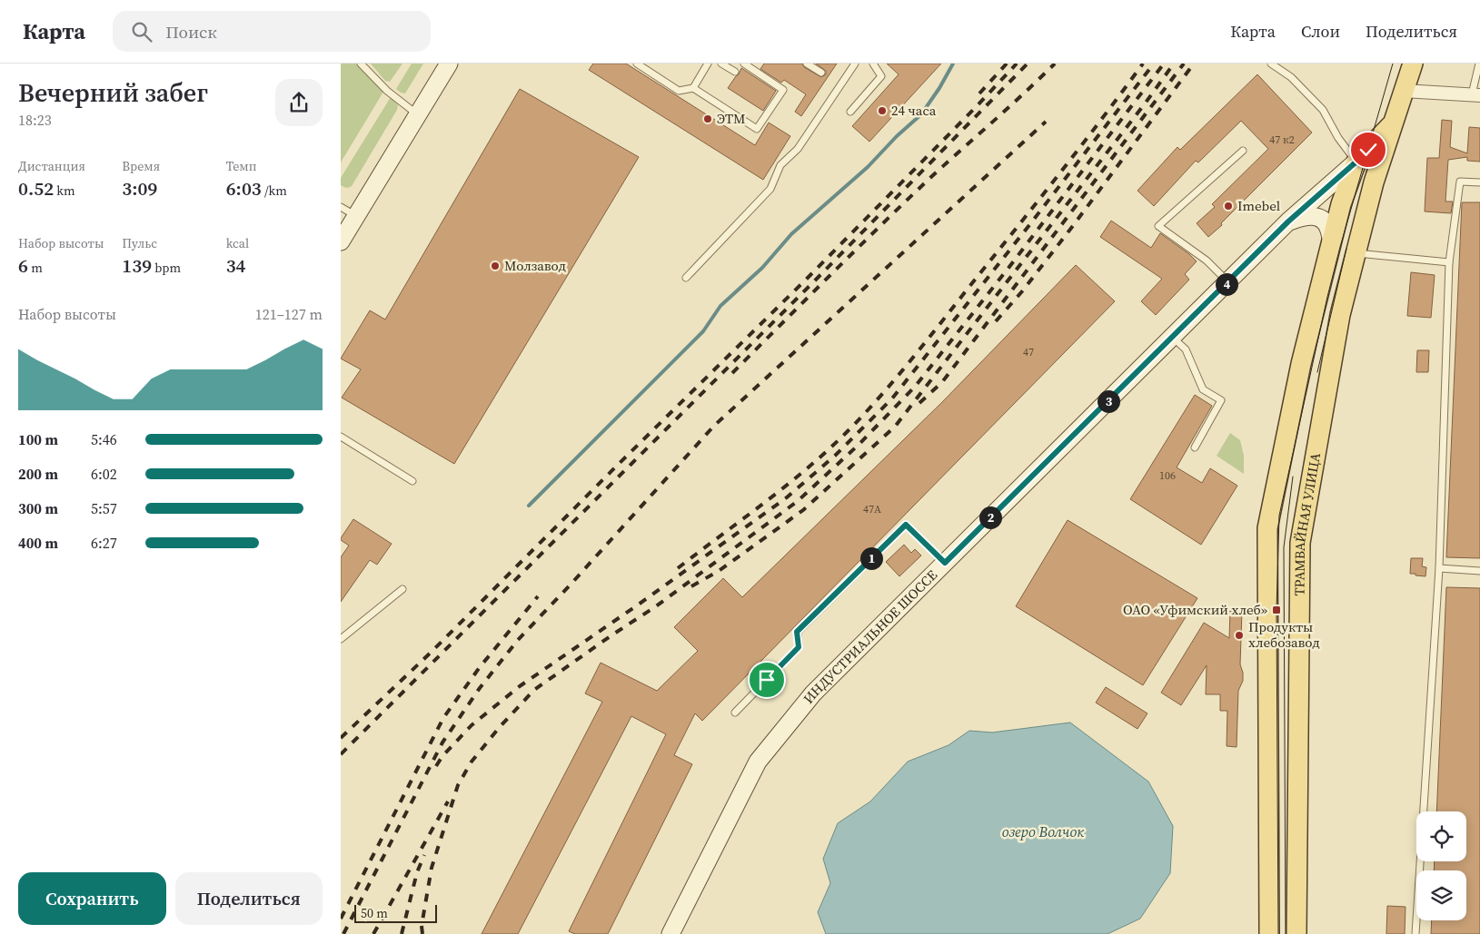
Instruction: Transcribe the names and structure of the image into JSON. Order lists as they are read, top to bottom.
{
  "streets": {
    "main road": ["ТРАМВАЙНАЯ УЛИЦА", "ИНДУСТРИАЛЬНОЕ ШОССЕ"]
  },
  "crossings": [
    ["ТРАМВАЙНАЯ УЛИЦА", "ИНДУСТРИАЛЬНОЕ ШОССЕ"]
  ],
  "water": ["озеро Волчок"],
  "places": {
    "other": [
      "24 часа",
      "ЭТМ",
      "Imebel",
      "Молзавод",
      "Продукты хлебозавод"
    ],
    "transit": ["ОАО «Уфимский хлеб»"]
  },
  "house_numbers": [
    "47 к2",
    "47",
    "106",
    "47А"
  ],
  "scale_bar": "50 m",
  "page": {
    "header": "Карта",
    "search": "Поиск",
    "nav": ["Карта", "Слои", "Поделиться"],
    "heading": ["Вечерний забег", "18:23"],
    "stats": [
      ["Дистанция", "0.52 km"],
      ["Время", "3:09"],
      ["Темп", "6:03 /km"],
      ["Набор высоты", "6 m"],
      ["Пульс", "139 bpm"],
      ["kcal", "34"]
    ],
    "pins": [
      "4",
      "3",
      "2",
      "1"
    ],
    "chart": ["Набор высоты", "121–127 m"],
    "list": [
      {
        "name": "100 m",
        "note": "5:46"
      },
      {
        "name": "200 m",
        "note": "6:02"
      },
      {
        "name": "300 m",
        "note": "5:57"
      },
      {
        "name": "400 m",
        "note": "6:27"
      }
    ],
    "buttons": ["Сохранить", "Поделиться"],
    "scale": "50 m"
  }
}
